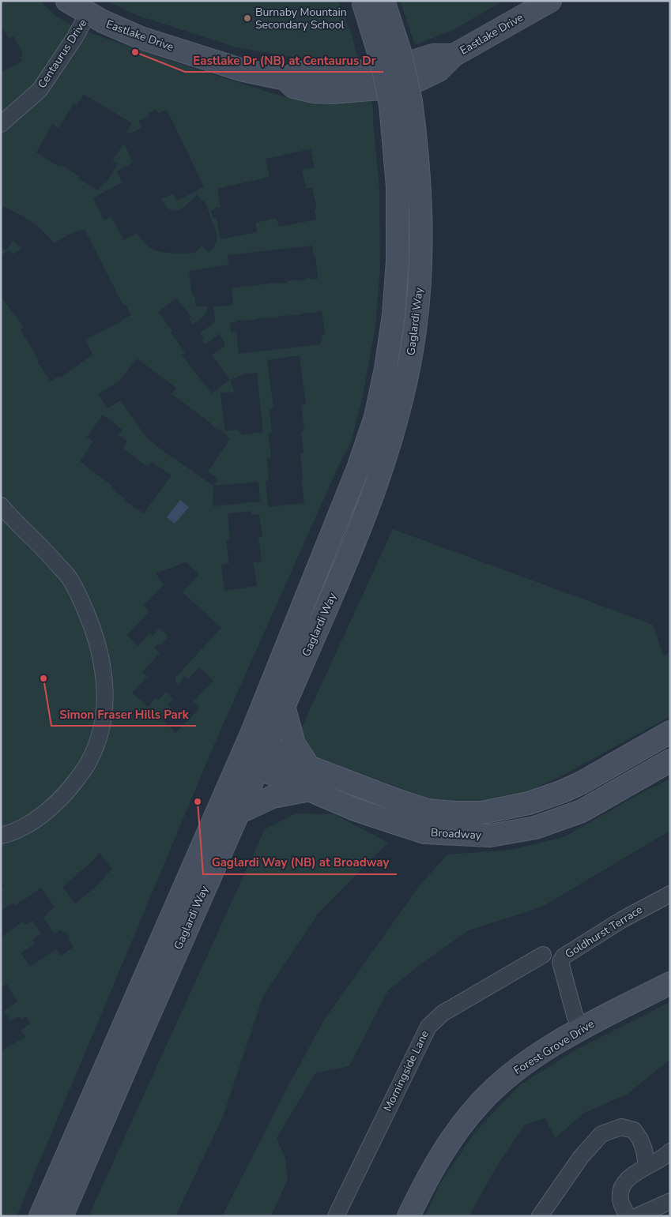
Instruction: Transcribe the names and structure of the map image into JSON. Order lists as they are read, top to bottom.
{
  "streets": {
    "main road": [
      "Eastlake Drive",
      "Gaglardi Way",
      "Broadway",
      "Forest Grove Drive"
    ],
    "street": ["Centaurus Drive", "Goldhurst Terrace", "Morningside Lane"]
  },
  "crossings": [
    ["Eastlake Drive", "Centaurus Drive"],
    ["Gaglardi Way", "Broadway"],
    ["Goldhurst Terrace", "Forest Grove Drive"]
  ],
  "places": [
    "Burnaby Mountain Secondary School",
    "Eastlake Dr (NB) at Centaurus Dr",
    "Simon Fraser Hills Park",
    "Gaglardi Way (NB) at Broadway"
  ]
}
